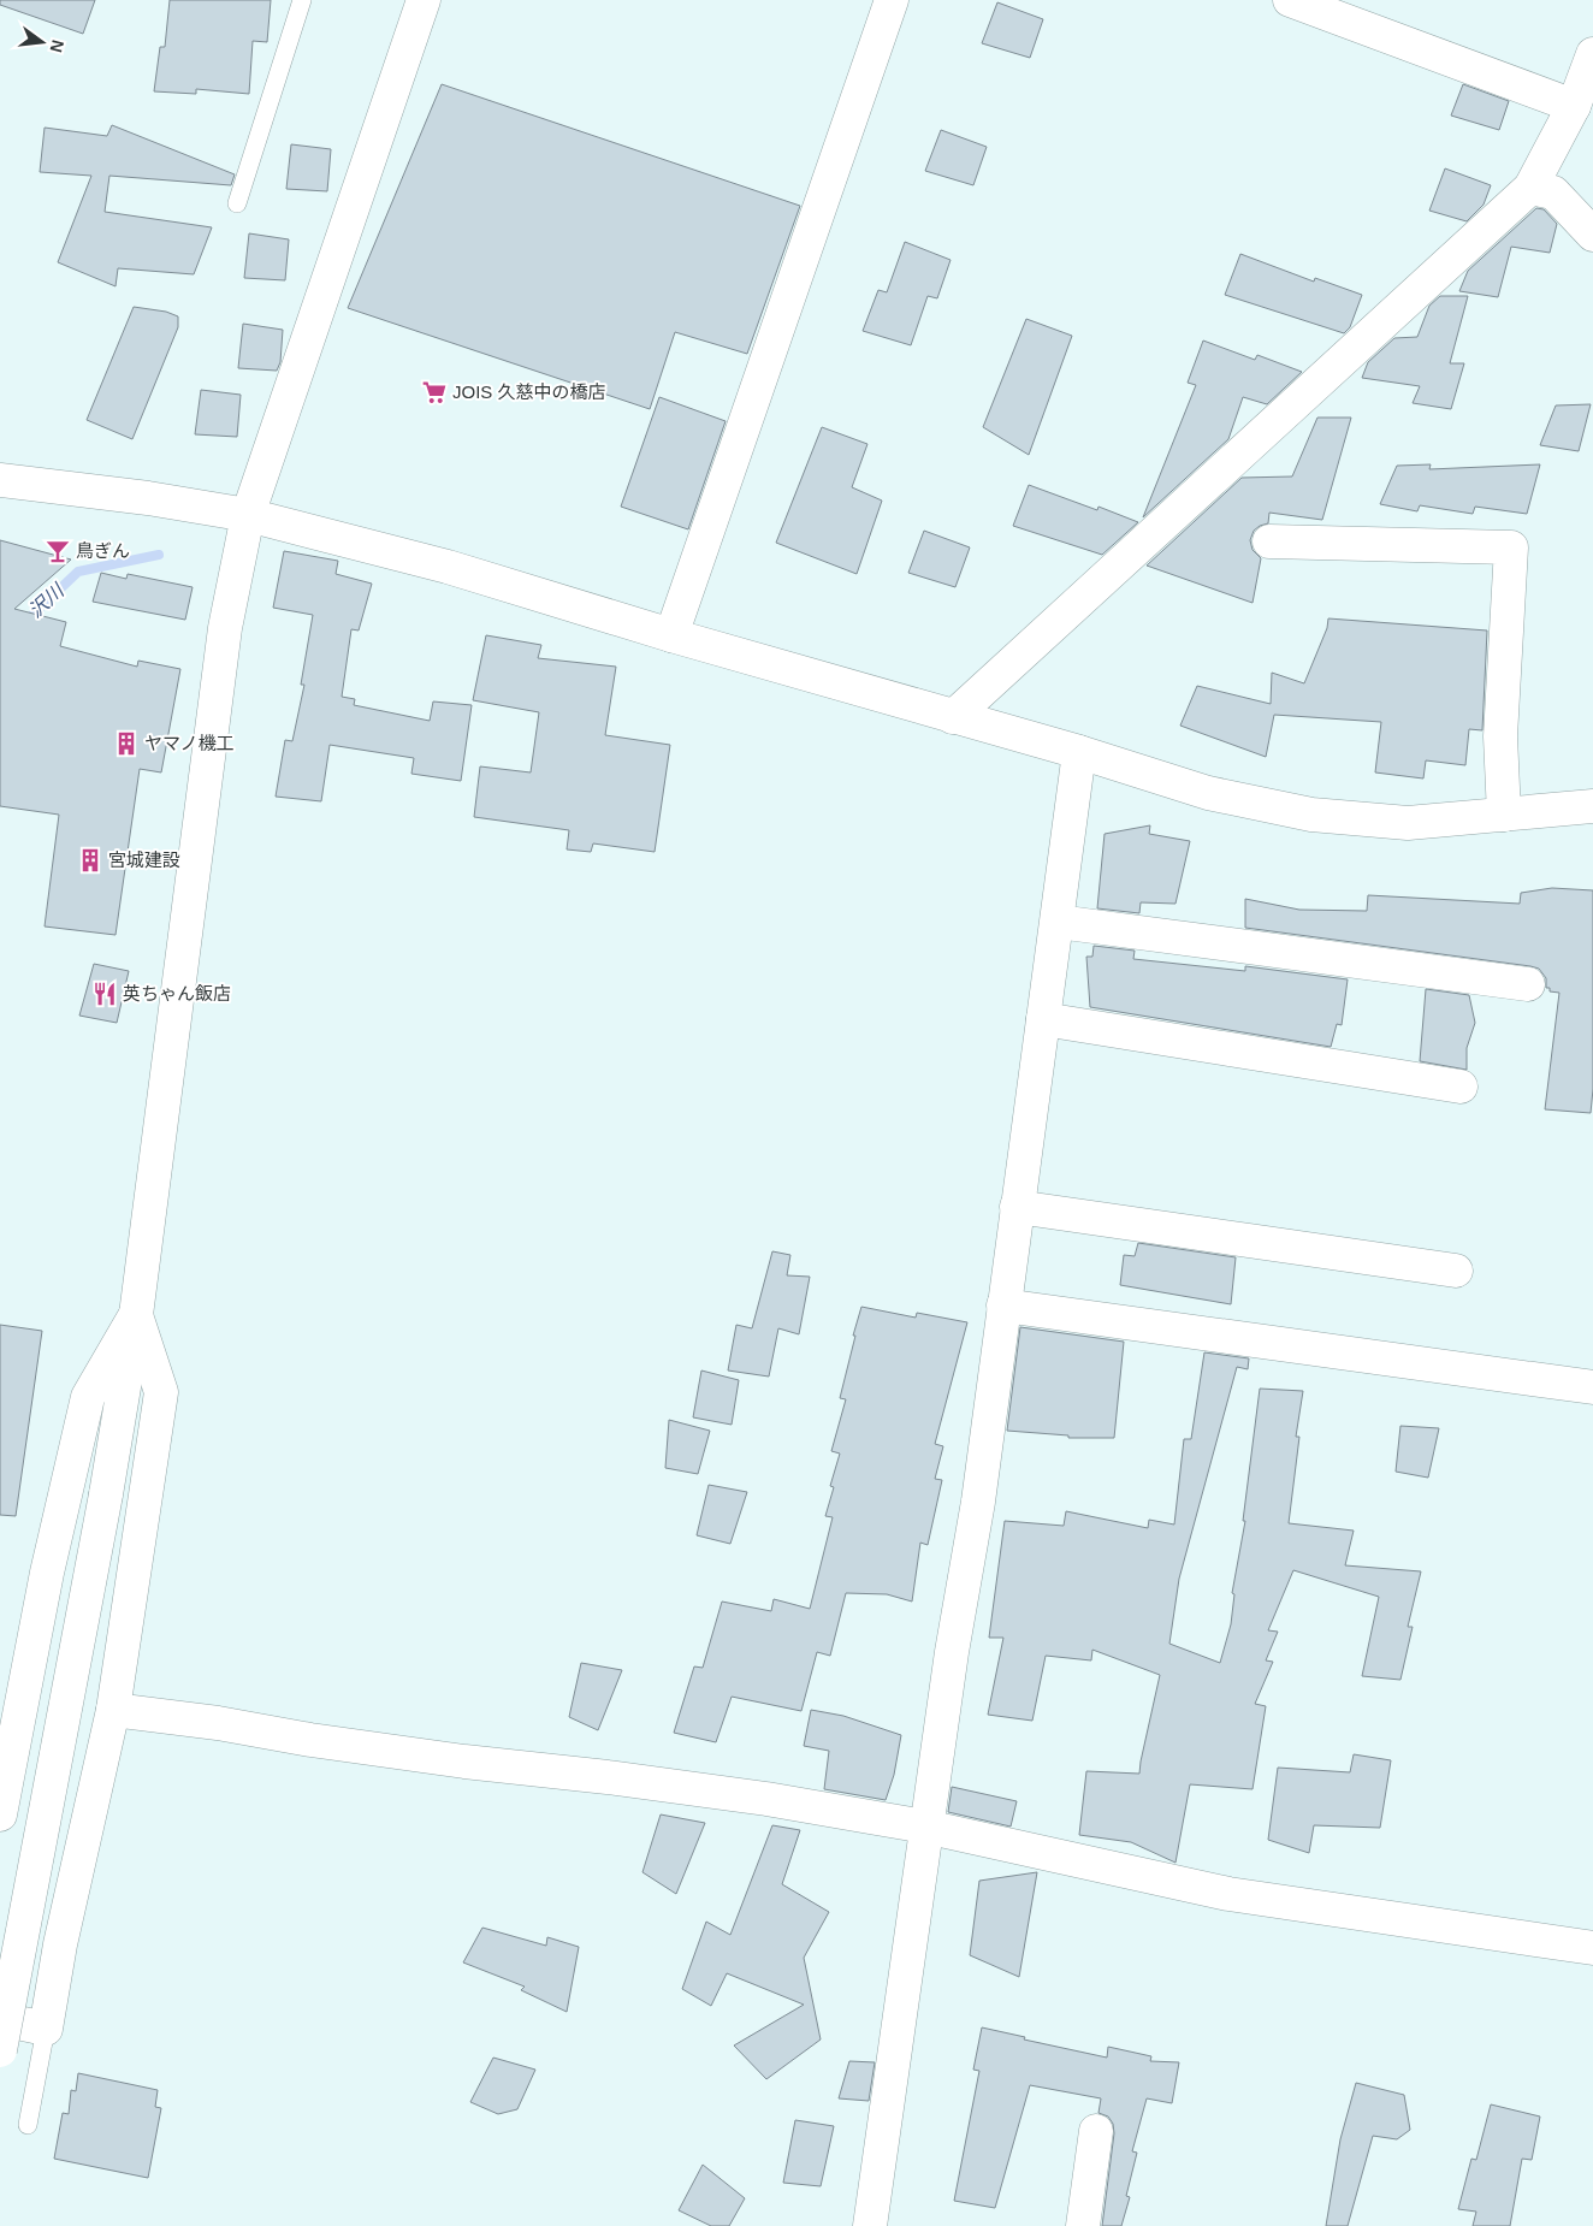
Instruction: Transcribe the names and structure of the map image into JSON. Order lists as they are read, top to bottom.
{
  "water": ["沢川"],
  "places": {
    "supermarket": ["JOIS 久慈中の橋店"],
    "bar": ["鳥ぎん"],
    "building": ["ヤマノ機工", "宮城建設"],
    "restaurant": ["英ちゃん飯店"]
  },
  "north": "right"
}
